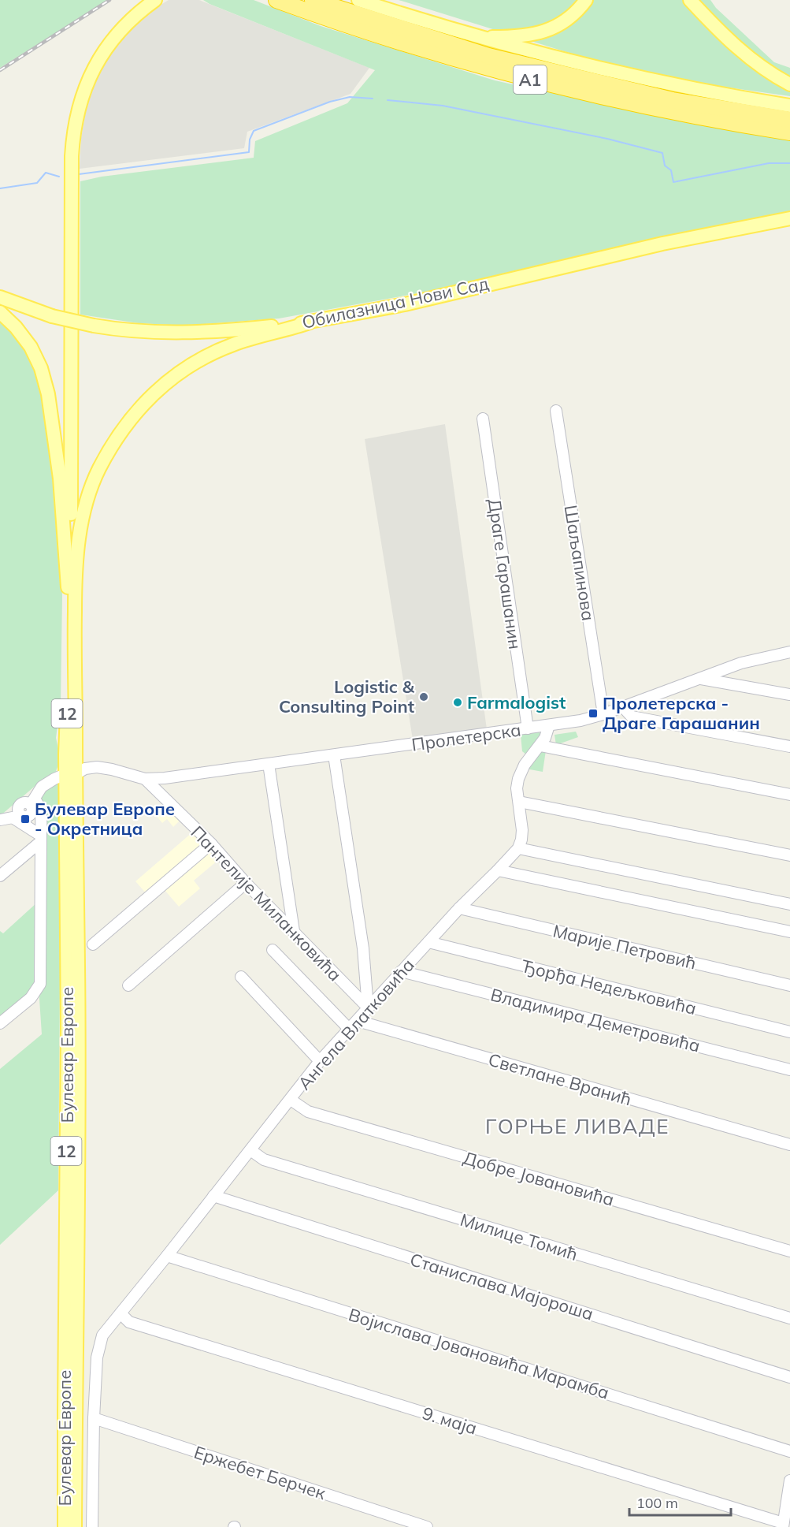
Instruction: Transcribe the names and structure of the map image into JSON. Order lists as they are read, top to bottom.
{
  "streets": {
    "highway": ["A1"],
    "main road": ["Обилазница Нови Сад", "12", "Булевар Европе"],
    "street": [
      "Шаљапинова",
      "Драге Гарашанин",
      "Пролетерска",
      "Пантелије Миланковића",
      "Марије Петровић",
      "Ђорђа Недељковића",
      "Владимира Деметровића",
      "Ангела Влатковића",
      "Светлане Вранић",
      "Добре Јовановића",
      "Милице Томић",
      "Станислава Мајороша",
      "Војислава Јовановића Марамба",
      "9. маја",
      "Ержебет Берчек"
    ]
  },
  "crossings": [
    ["Шаљапинова", "Пролетерска"],
    ["Драге Гарашанин", "Пролетерска"],
    ["Пролетерска", "Пантелије Миланковића"],
    ["Пролетерска", "Булевар Европе"],
    ["Пантелије Миланковића", "Ангела Влатковића"],
    ["Марије Петровић", "Ангела Влатковића"],
    ["Ђорђа Недељковића", "Ангела Влатковића"],
    ["Владимира Деметровића", "Ангела Влатковића"],
    ["Ангела Влатковића", "Светлане Вранић"],
    ["Ангела Влатковића", "Добре Јовановића"],
    ["Ангела Влатковића", "Милице Томић"],
    ["Ангела Влатковића", "Станислава Мајороша"],
    ["Ангела Влатковића", "Војислава Јовановића Марамба"],
    ["Ангела Влатковића", "9. маја"],
    ["Ангела Влатковића", "Ержебет Берчек"]
  ],
  "districts": ["ГОРЊЕ ЛИВАДЕ"],
  "places": {
    "other": ["Logistic & Consulting Point", "Farmalogist"],
    "transit": ["Пролетерска - Драге Гарашанин", "Булевар Европе - Окретница"]
  },
  "scale_bar": "100 m"
}
